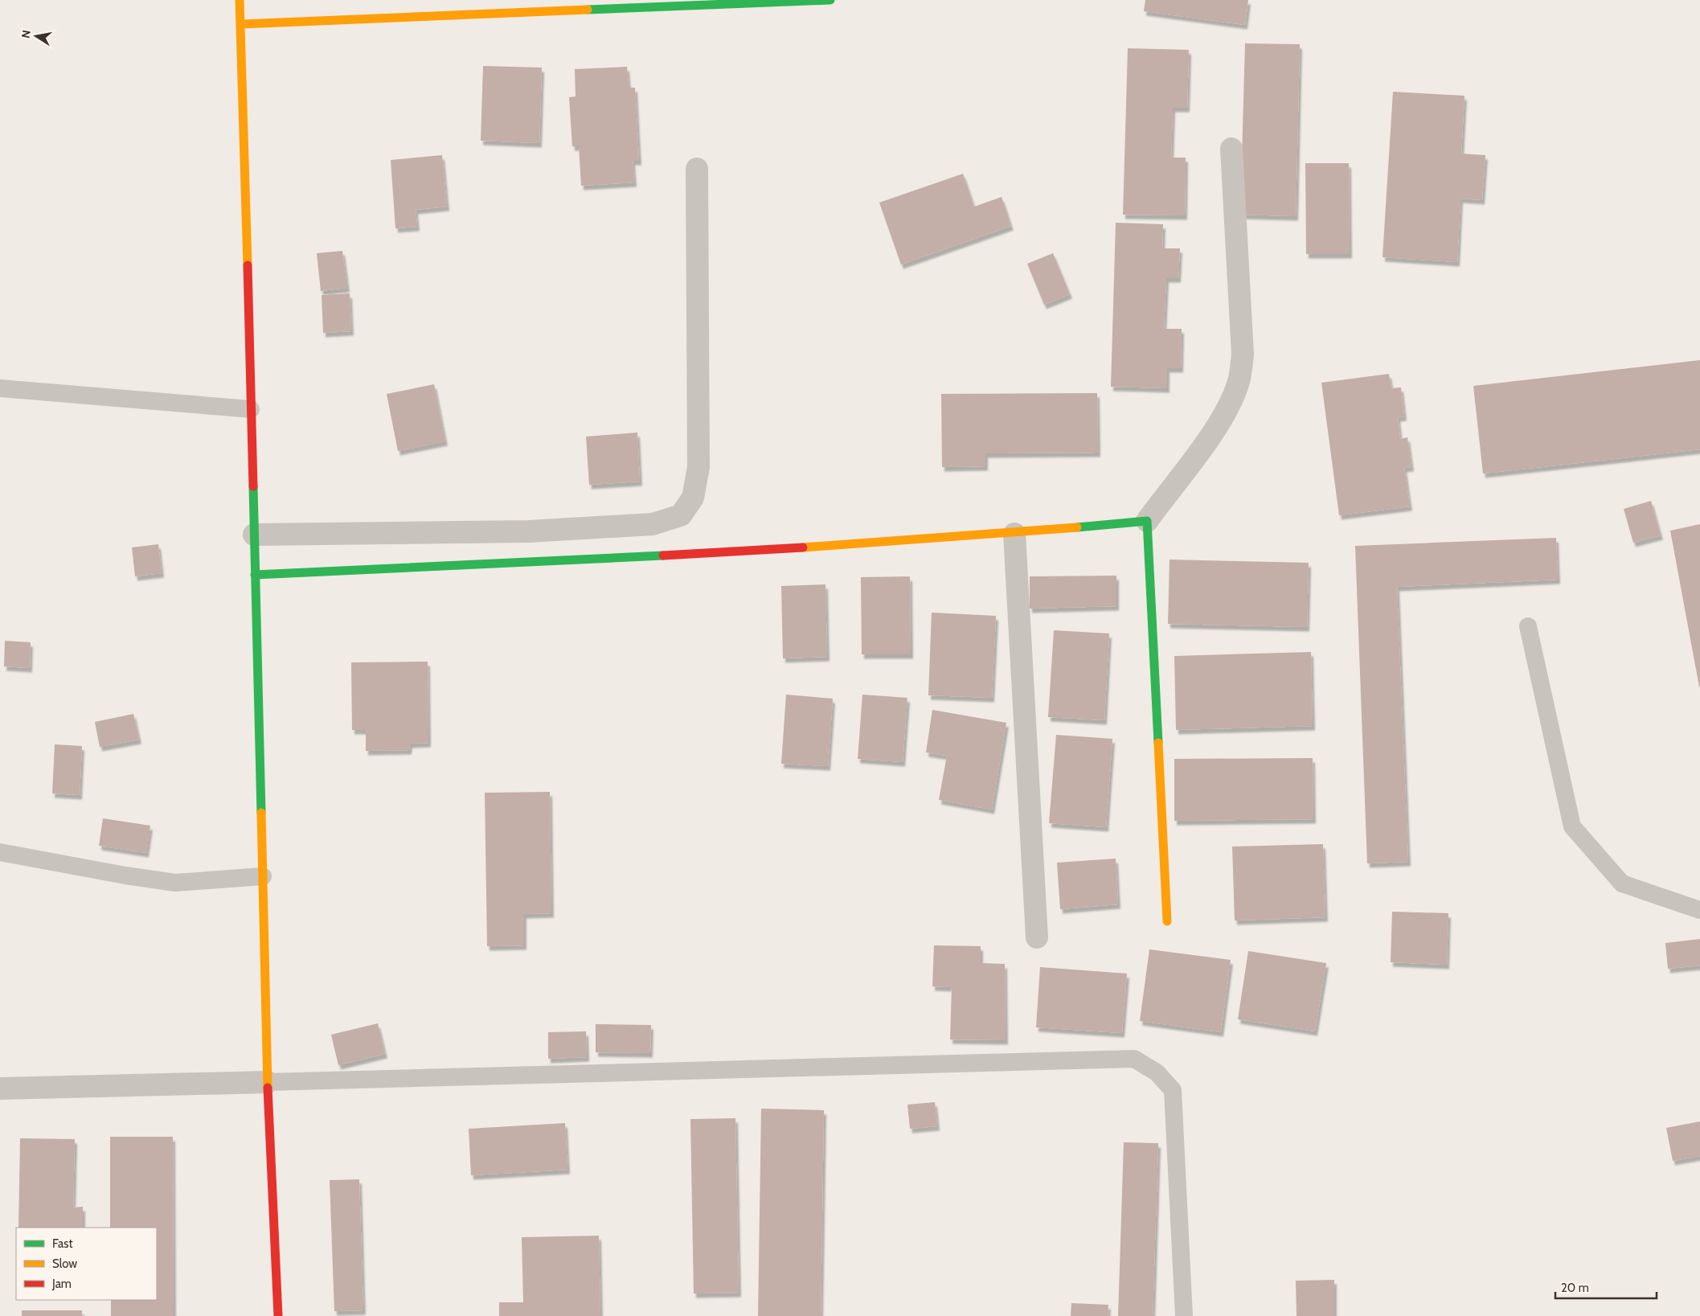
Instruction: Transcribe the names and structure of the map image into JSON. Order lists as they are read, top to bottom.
{
  "legend": ["Fast", "Slow", "Jam"],
  "scale_bar": "20 m",
  "north": "left"
}
